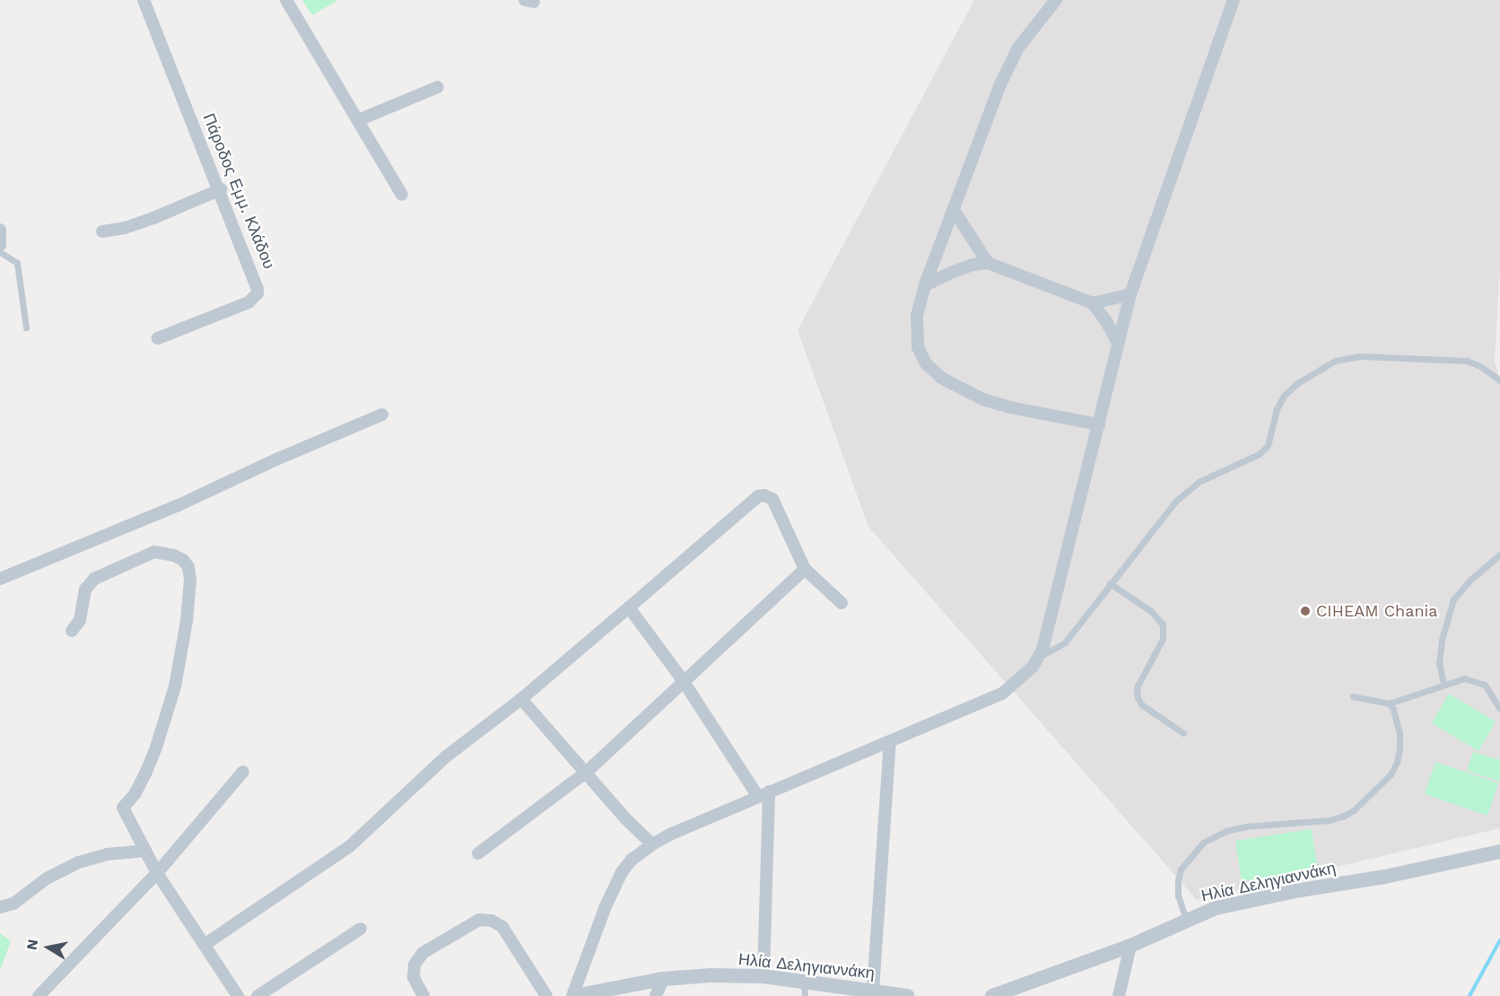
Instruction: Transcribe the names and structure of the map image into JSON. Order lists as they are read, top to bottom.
{
  "streets": {
    "street": ["Πάροδος Εμμ. Κλάδου", "Ηλία Δεληγιαννάκη"]
  },
  "places": ["CIHEAM Chania"],
  "north": "left"
}
